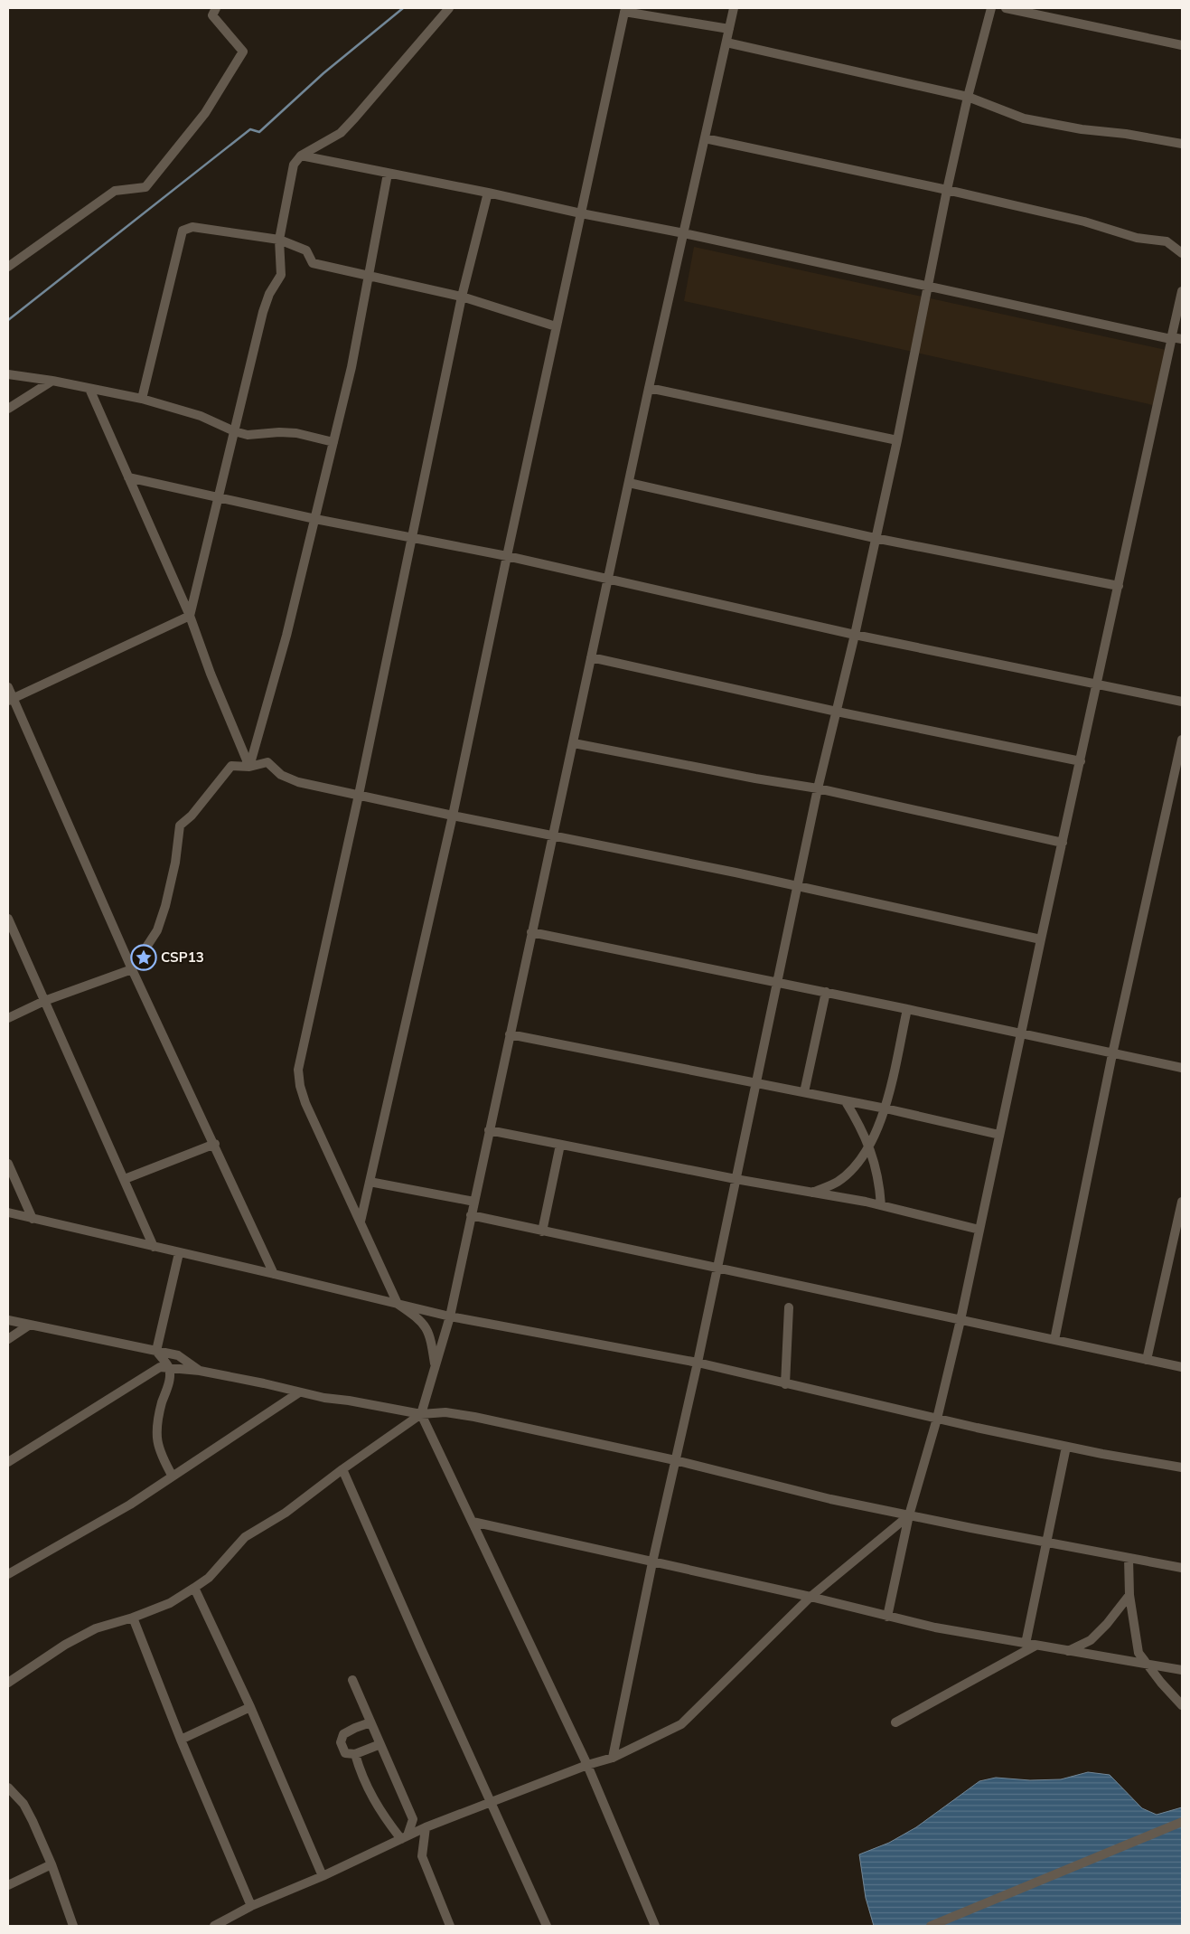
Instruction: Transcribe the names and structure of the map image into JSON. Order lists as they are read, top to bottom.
{
  "places": {
    "place": ["CSP13"]
  }
}
